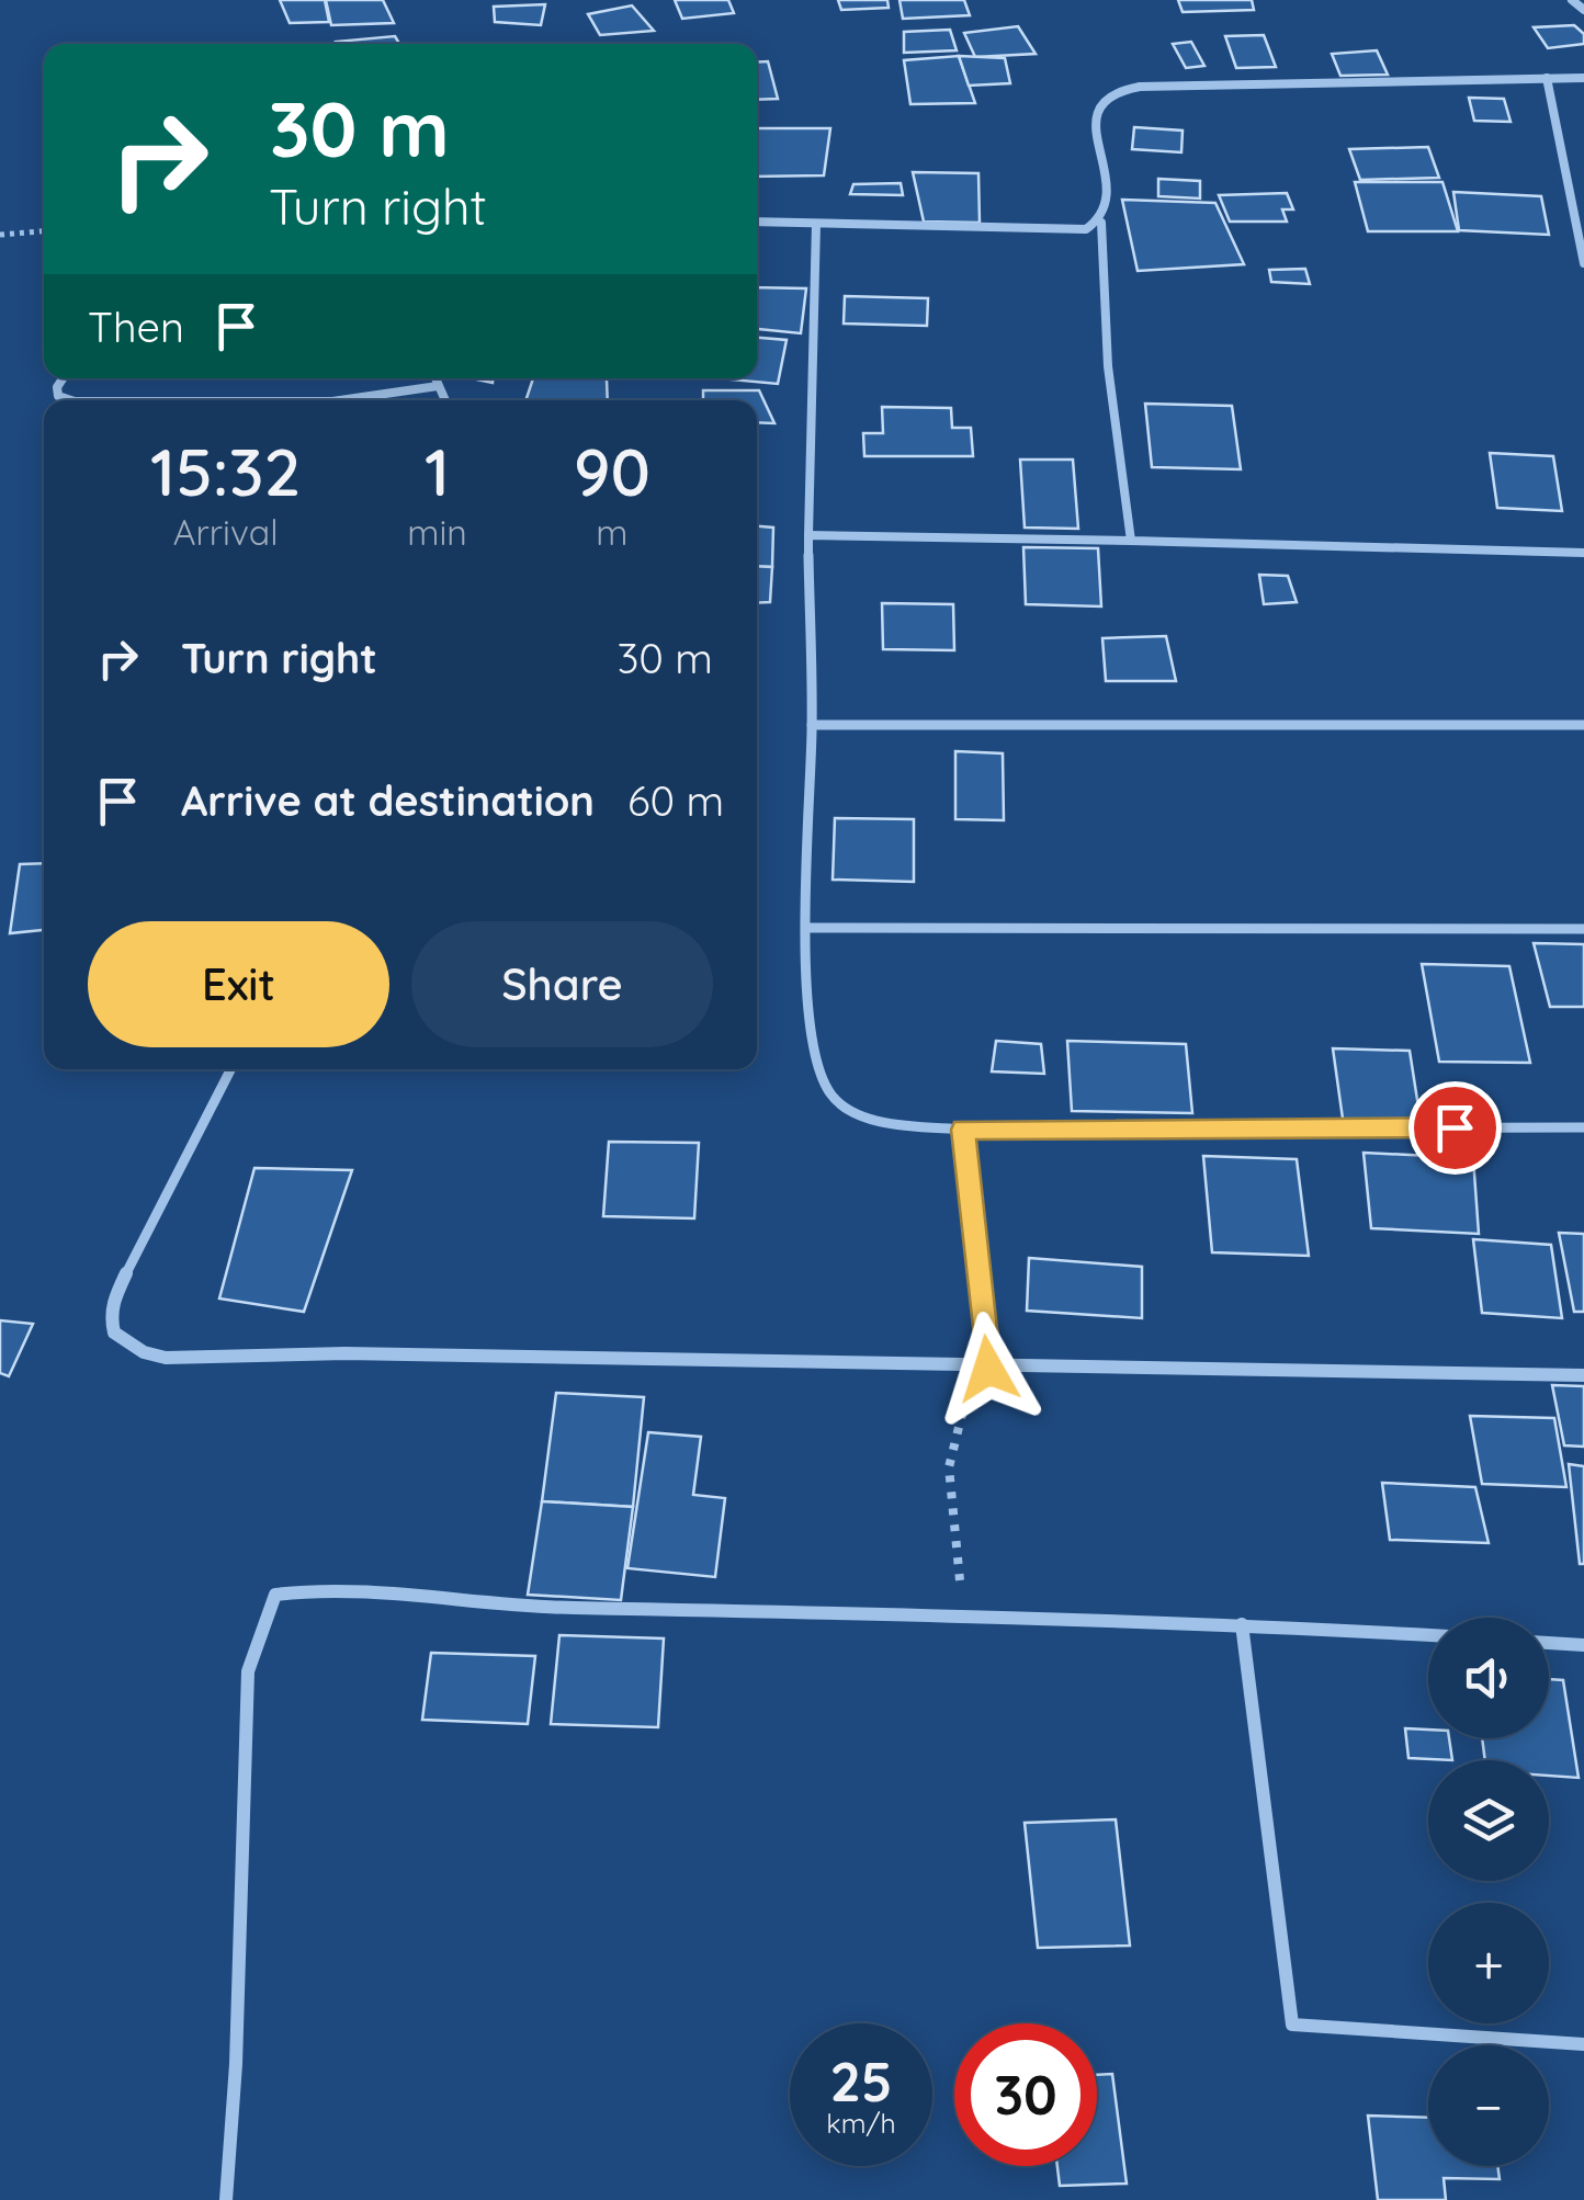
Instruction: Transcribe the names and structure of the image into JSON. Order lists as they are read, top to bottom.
{
  "page": {
    "turn": ["30 m", "Turn right"],
    "then": "Then",
    "eta": [
      "15:32",
      "Arrival",
      "1",
      "min",
      "90",
      "m"
    ],
    "list": [
      {
        "name": "Turn right",
        "value": "30 m"
      },
      {
        "name": "Arrive at destination",
        "value": "60 m"
      }
    ],
    "buttons": ["Exit", "Share"],
    "map_buttons": ["+", "−"],
    "speed": "25 km/h",
    "limit": "30"
  }
}
